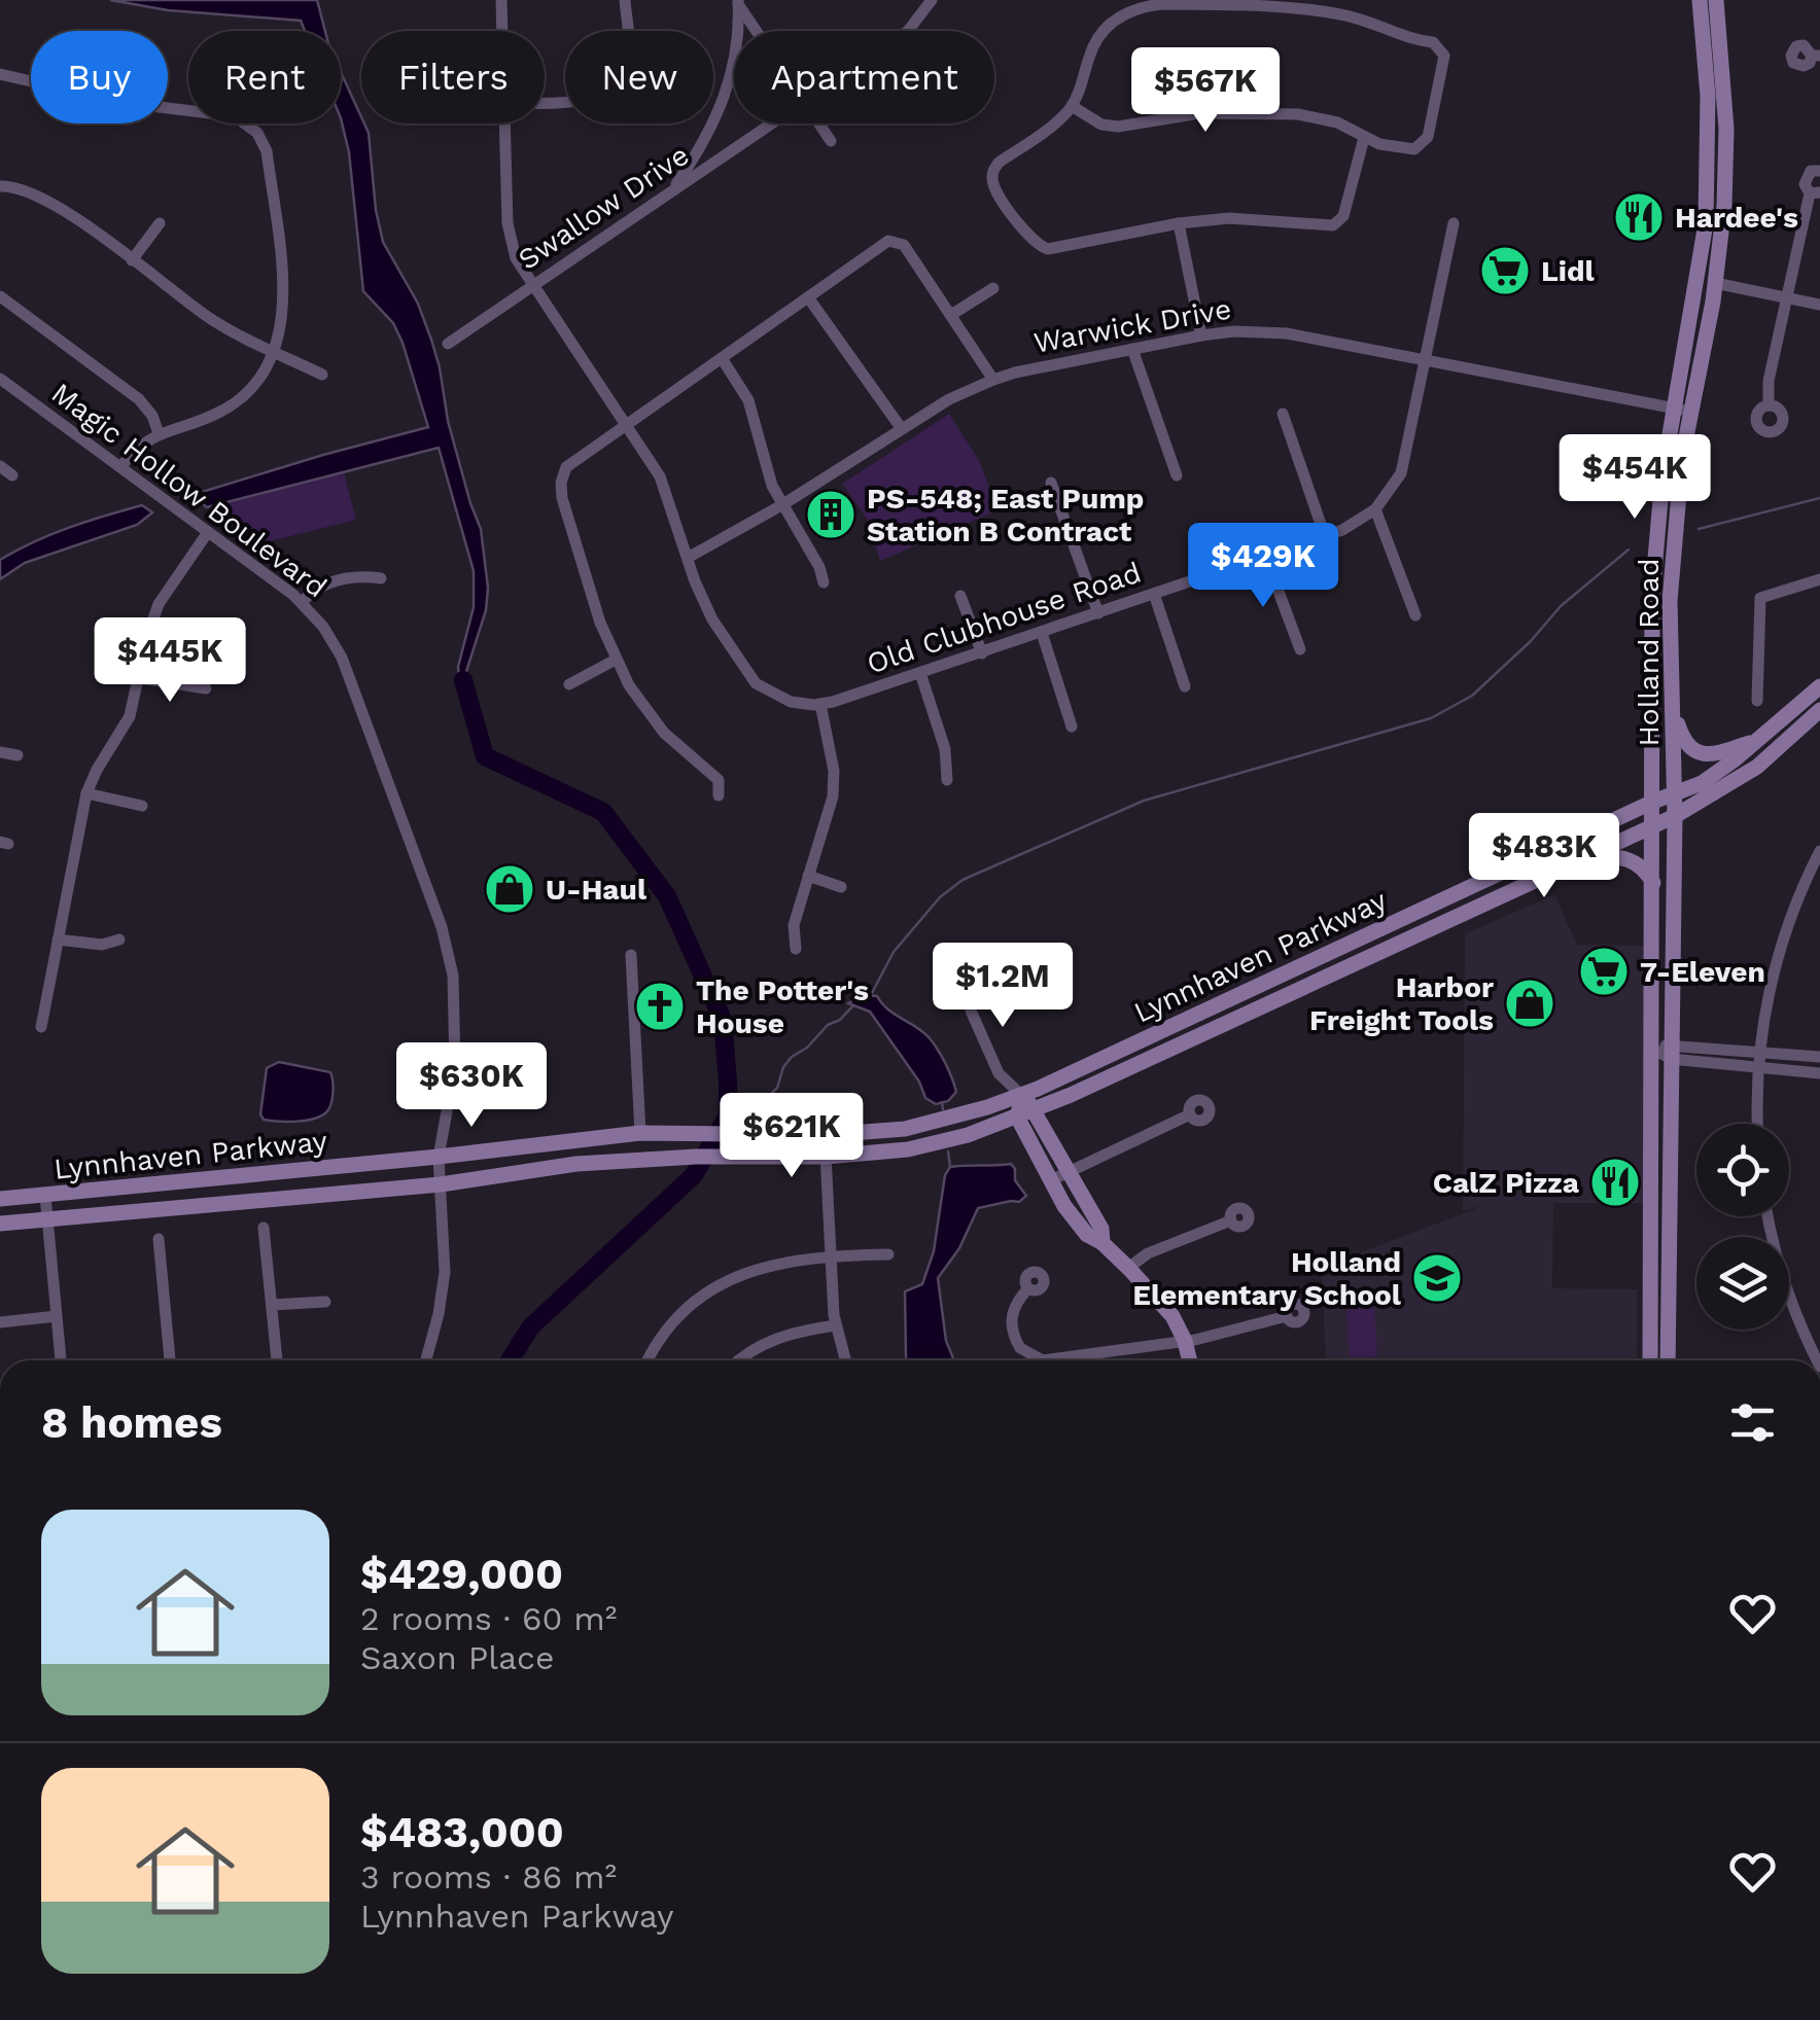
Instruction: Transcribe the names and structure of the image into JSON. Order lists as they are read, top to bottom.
{
  "streets": {
    "main road": ["Holland Road", "Lynnhaven Parkway"],
    "street": [
      "Swallow Drive",
      "Warwick Drive",
      "Magic Hollow Boulevard",
      "Old Clubhouse Road"
    ]
  },
  "crossings": [
    ["Warwick Drive", "Old Clubhouse Road"],
    ["Warwick Drive", "Holland Road"],
    ["Magic Hollow Boulevard", "Lynnhaven Parkway"],
    ["Holland Road", "Lynnhaven Parkway"]
  ],
  "places": {
    "restaurant": ["Hardee's", "CalZ Pizza"],
    "supermarket": ["Lidl", "7-Eleven"],
    "building": ["PS-548; East Pump Station B Contract"],
    "shop": ["U-Haul", "Harbor Freight Tools"],
    "church": ["The Potter's House"],
    "school or university": ["Holland Elementary School"]
  },
  "page": {
    "chip": [
      "Buy",
      "Rent",
      "Filters",
      "New",
      "Apartment"
    ],
    "price": [
      "$567K",
      "$454K",
      "$429K",
      "$445K",
      "$483K",
      "$1.2M",
      "$630K",
      "$621K"
    ],
    "heading": "8 homes",
    "list": [
      {
        "name": "$429,000",
        "note": "2 rooms · 60 m² · Saxon Place"
      },
      {
        "name": "$483,000",
        "note": "3 rooms · 86 m² · Lynnhaven Parkway"
      }
    ]
  }
}
